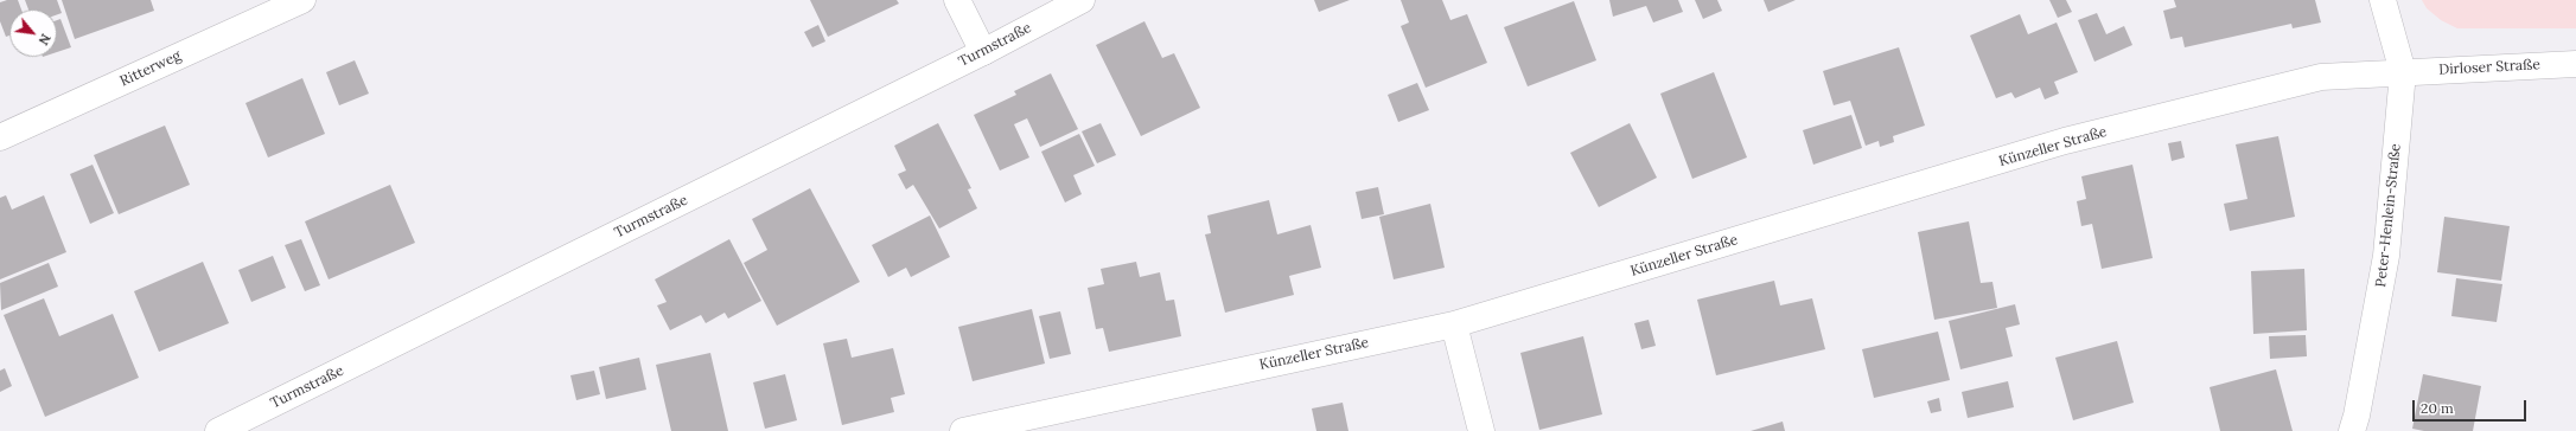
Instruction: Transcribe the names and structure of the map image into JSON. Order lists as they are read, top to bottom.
{
  "streets": {
    "street": [
      "Turmstraße",
      "Dirloser Straße",
      "Ritterweg",
      "Künzeller Straße",
      "Peter-Henlein-Straße"
    ]
  },
  "crossings": [
    ["Dirloser Straße", "Künzeller Straße"],
    ["Dirloser Straße", "Peter-Henlein-Straße"],
    ["Künzeller Straße", "Peter-Henlein-Straße"]
  ],
  "scale_bar": "20 m",
  "north": "bottom right"
}
